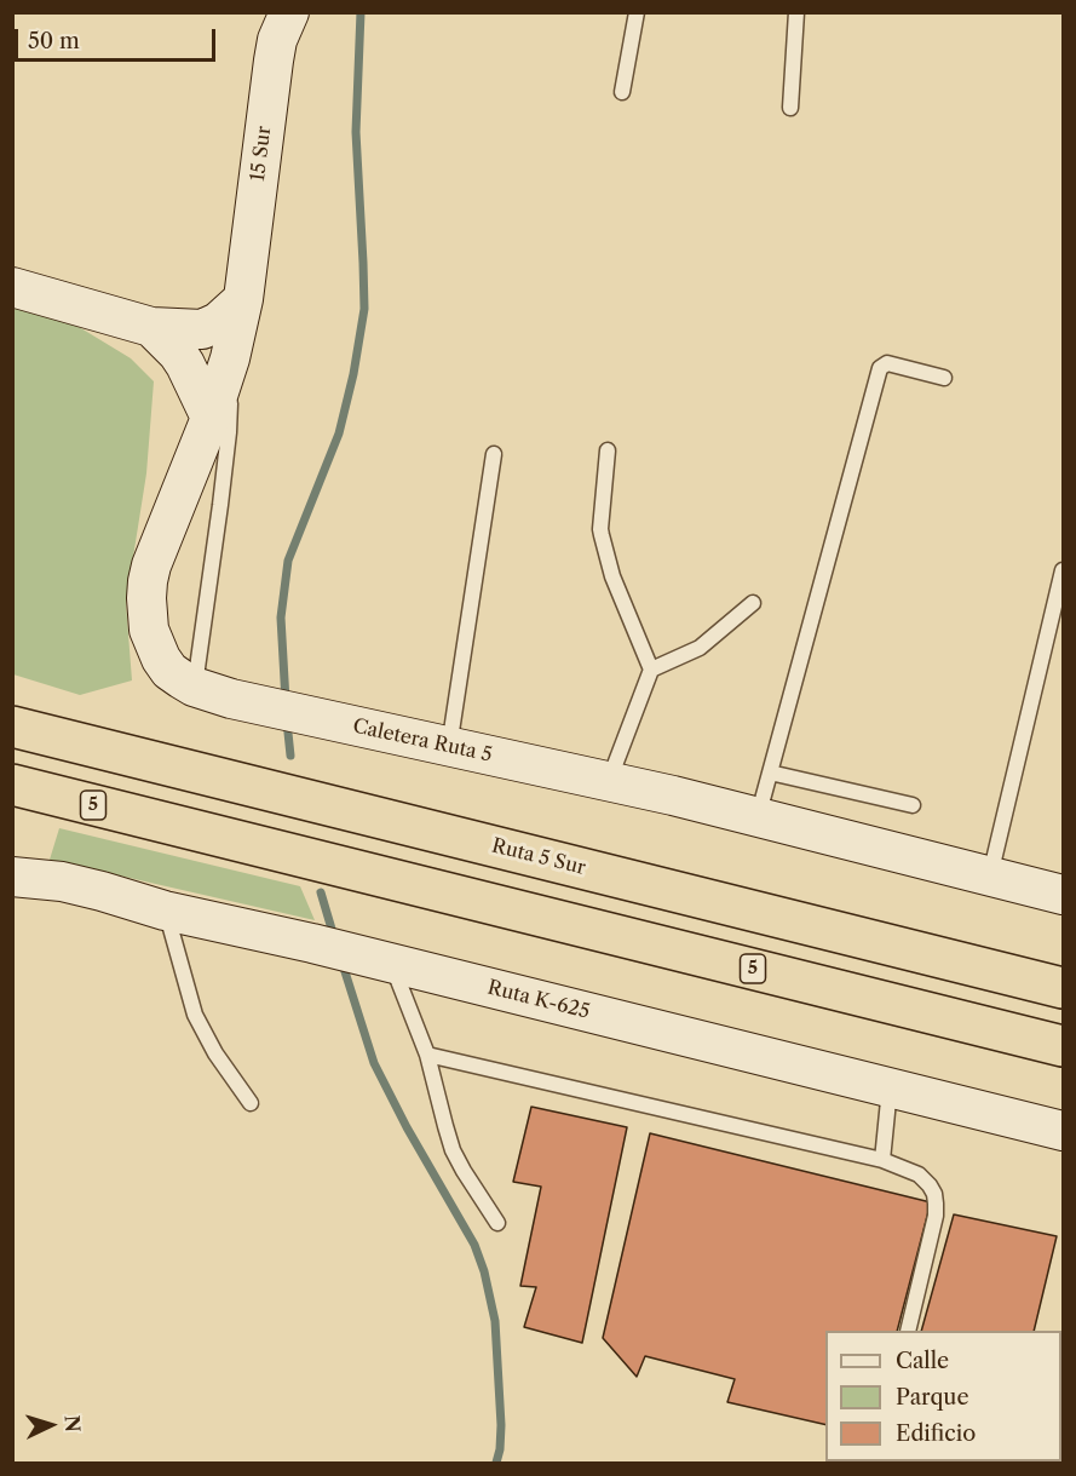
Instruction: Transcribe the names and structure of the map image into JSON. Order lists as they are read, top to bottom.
{
  "streets": {
    "highway": ["5", "Ruta 5 Sur"],
    "main road": ["15 Sur", "Caletera Ruta 5", "Ruta K-625"]
  },
  "crossings": [
    ["15 Sur", "Caletera Ruta 5"]
  ],
  "legend": ["Calle", "Parque", "Edificio"],
  "scale_bar": "50 m",
  "north": "right"
}
